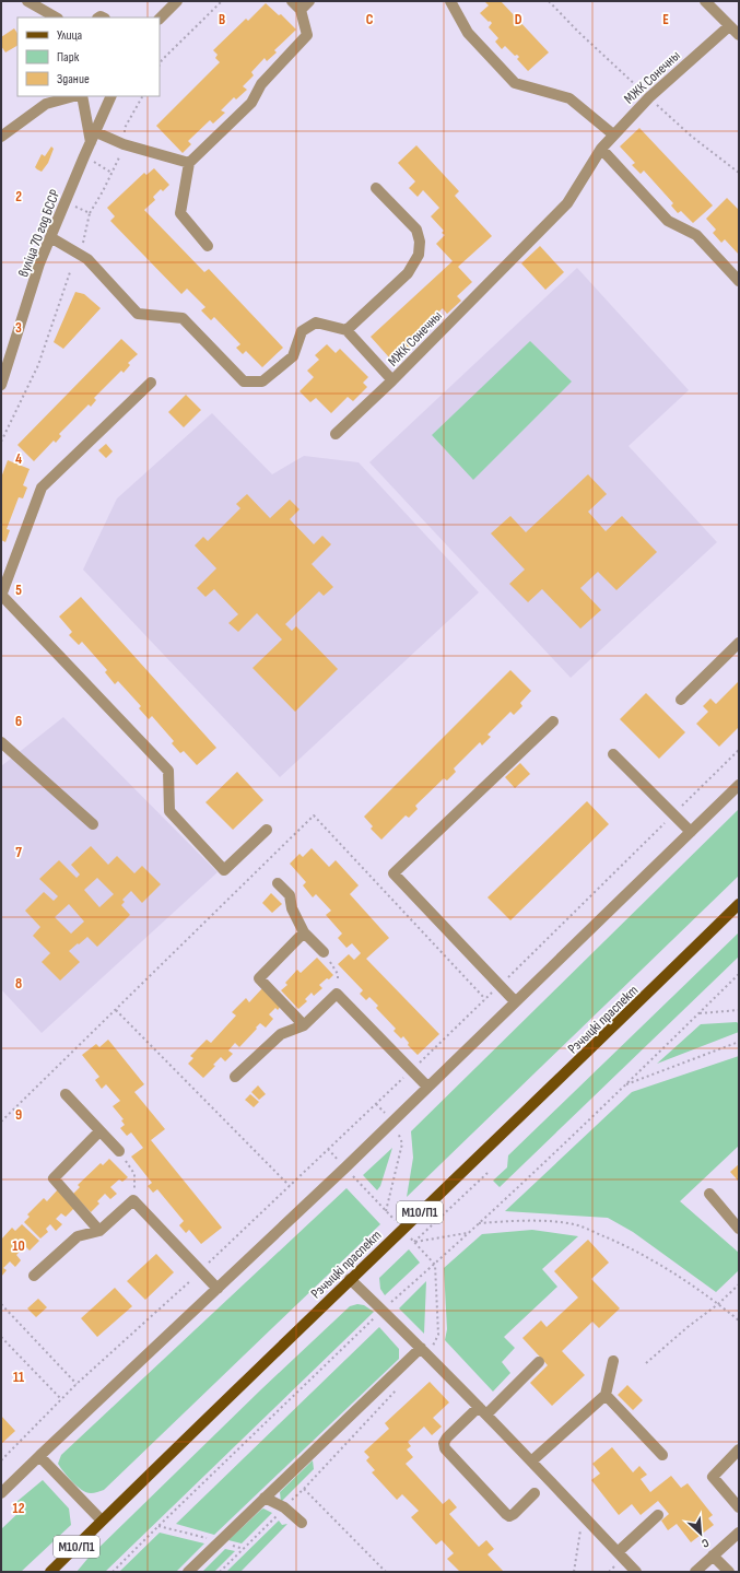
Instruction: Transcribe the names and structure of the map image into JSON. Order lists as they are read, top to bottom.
{
  "streets": {
    "main road": ["Рэчыцкі праспект", "М10/П1"],
    "street": ["МЖК Сонечны", "вуліца 70 год БССР"]
  },
  "legend": ["Улица", "Парк", "Здание"],
  "north": "bottom right",
  "grid": {
    "columns": [
      "B",
      "C",
      "D",
      "E"
    ],
    "rows": [
      "2",
      "3",
      "4",
      "5",
      "6",
      "7",
      "8",
      "9",
      "10",
      "11",
      "12"
    ]
  }
}
